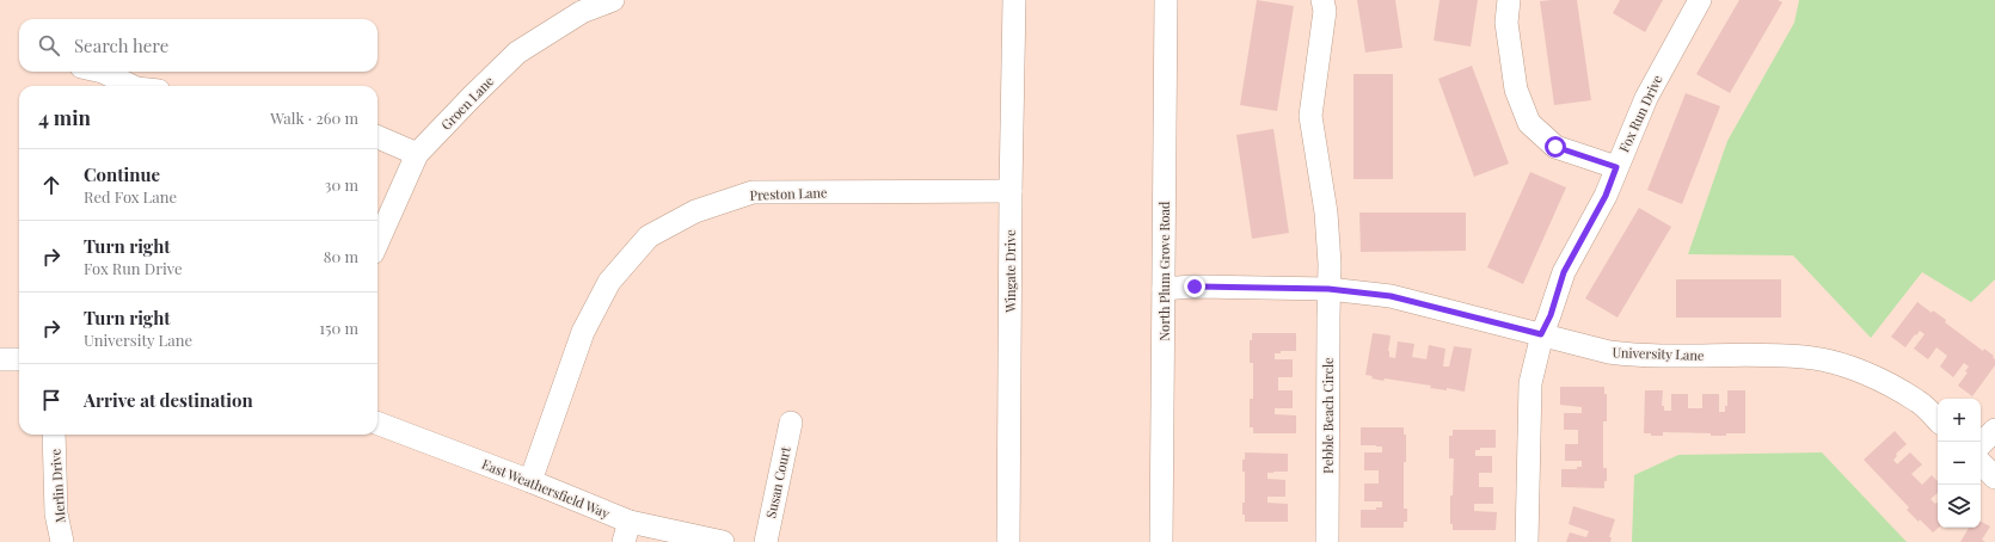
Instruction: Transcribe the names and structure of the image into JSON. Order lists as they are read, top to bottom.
{
  "streets": {
    "street": [
      "Groen Lane",
      "Fox Run Drive",
      "Preston Lane",
      "Wingate Drive",
      "North Plum Grove Road",
      "University Lane",
      "Pebble Beach Circle",
      "Susan Court",
      "Merlin Drive",
      "East Weathersfield Way"
    ]
  },
  "crossings": [
    ["Fox Run Drive", "University Lane"],
    ["Preston Lane", "Wingate Drive"],
    ["Preston Lane", "East Weathersfield Way"],
    ["North Plum Grove Road", "University Lane"],
    ["University Lane", "Pebble Beach Circle"]
  ],
  "page": {
    "search": "Search here",
    "heading": ["4 min", "Walk · 260 m"],
    "list": [
      ["Continue", "Red Fox Lane", "30 m"],
      ["Turn right", "Fox Run Drive", "80 m"],
      ["Turn right", "University Lane", "150 m"],
      "Arrive at destination"
    ],
    "map_buttons": ["+", "−"]
  }
}
